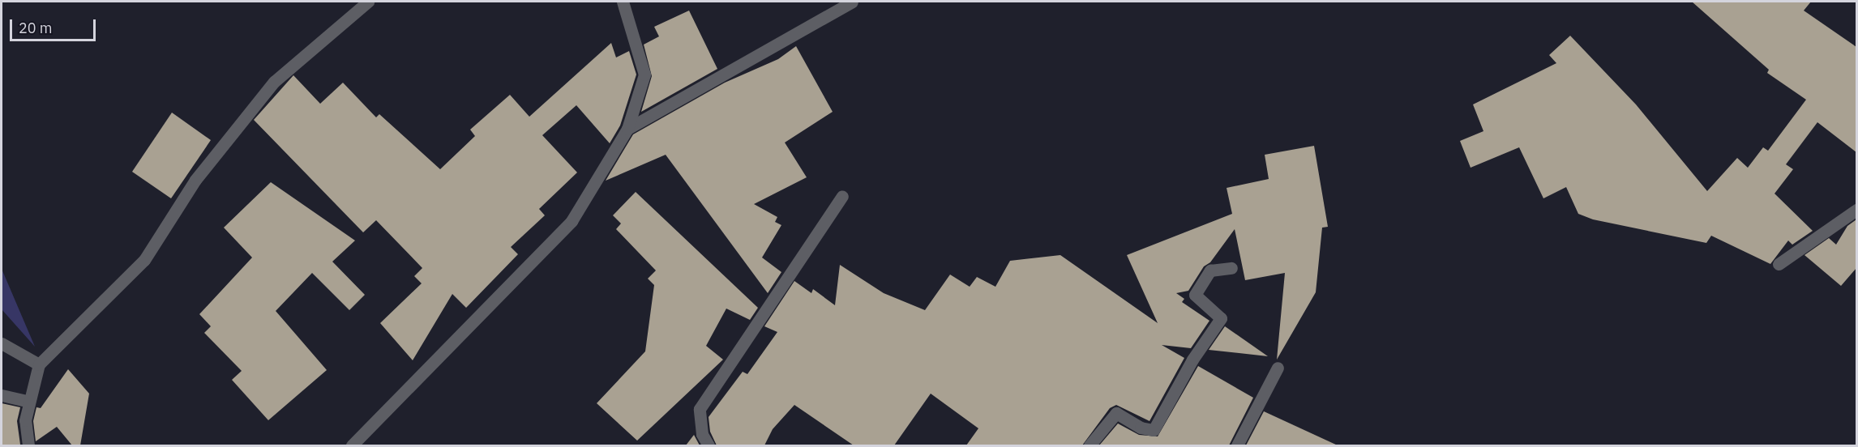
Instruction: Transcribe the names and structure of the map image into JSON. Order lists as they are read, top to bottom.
{
  "scale_bar": "20 m"
}
